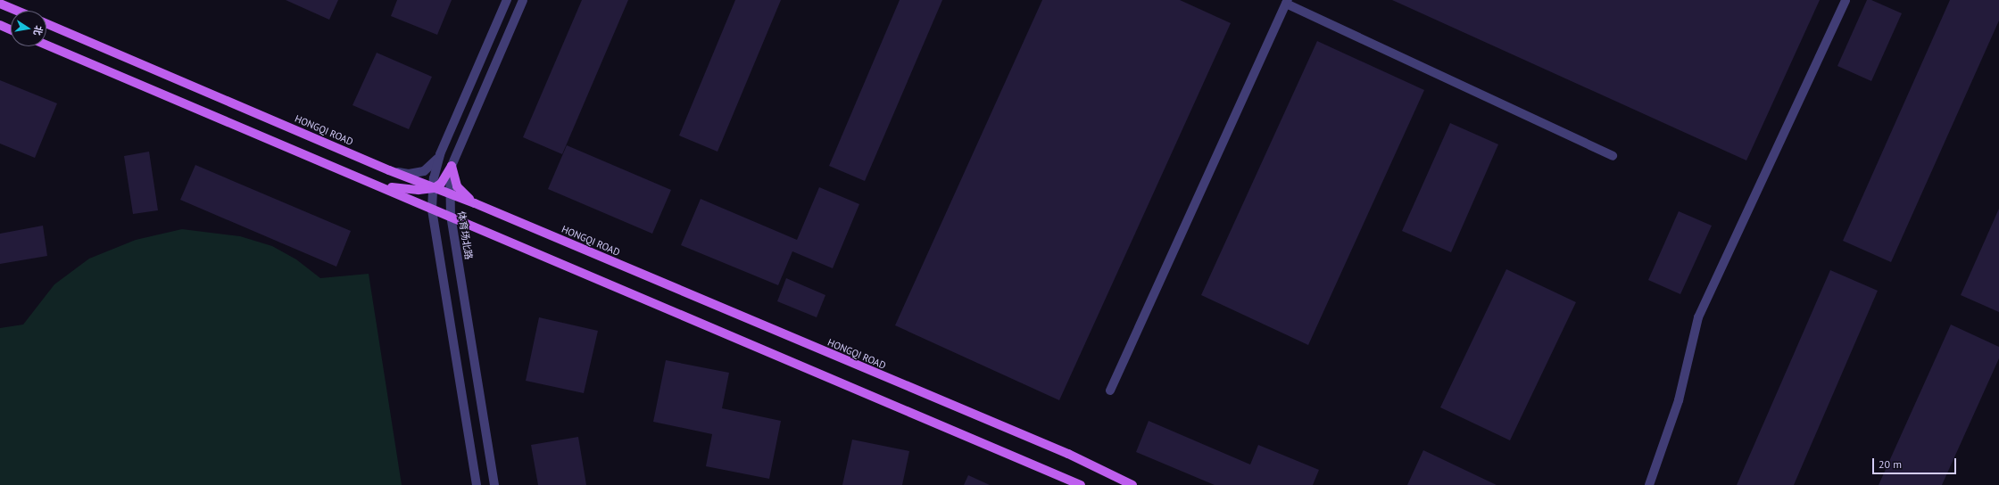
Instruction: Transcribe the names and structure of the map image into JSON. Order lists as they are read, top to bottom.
{
  "streets": {
    "main road": ["HONGQI ROAD"],
    "street": ["体育场北路"]
  },
  "crossings": [
    ["HONGQI ROAD", "体育场北路"]
  ],
  "scale_bar": "20 m",
  "north": "right"
}
